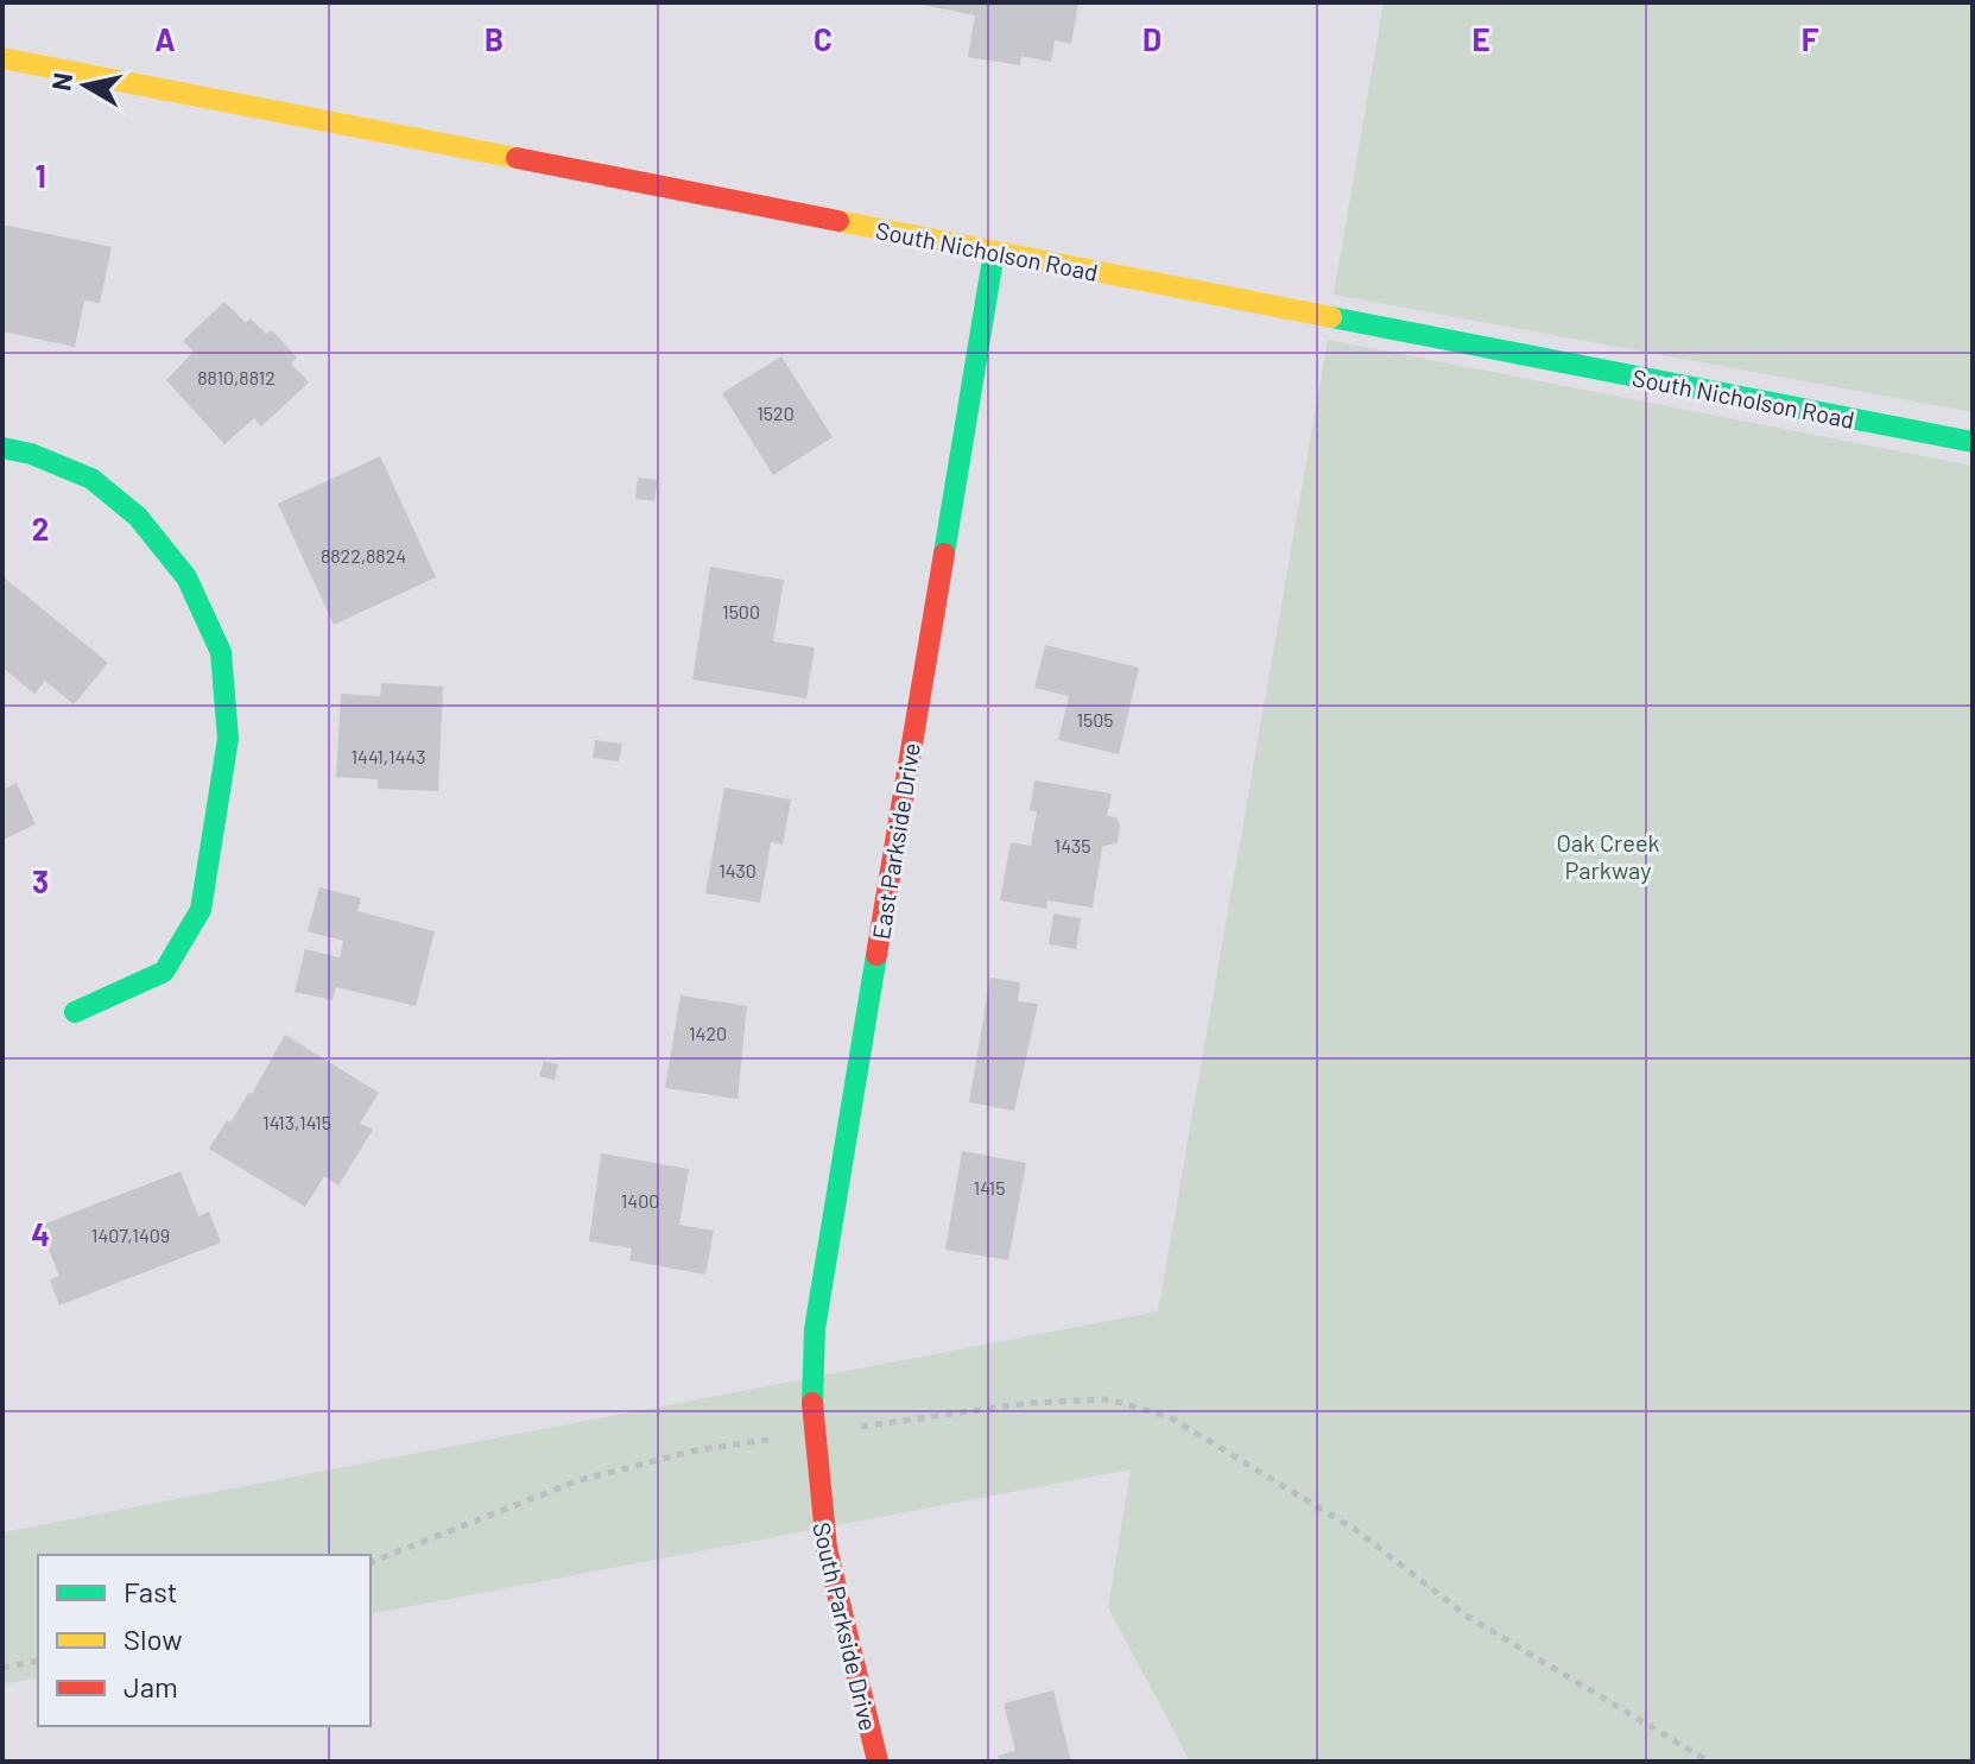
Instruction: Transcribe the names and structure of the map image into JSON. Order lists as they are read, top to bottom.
{
  "streets": {
    "street": ["South Nicholson Road", "East Parkside Drive", "South Parkside Drive"]
  },
  "crossings": [
    ["South Nicholson Road", "East Parkside Drive"],
    ["East Parkside Drive", "South Parkside Drive"]
  ],
  "parks": ["Oak Creek Parkway"],
  "house_numbers": [
    "8810,8812",
    "1520",
    "8822,8824",
    "1500",
    "1505",
    "1441,1443",
    "1435",
    "1430",
    "1420",
    "1413,1415",
    "1415",
    "1400",
    "1407,1409"
  ],
  "legend": ["Fast", "Slow", "Jam"],
  "north": "left",
  "grid": {
    "columns": [
      "A",
      "B",
      "C",
      "D",
      "E",
      "F"
    ],
    "rows": [
      "1",
      "2",
      "3",
      "4"
    ]
  }
}
